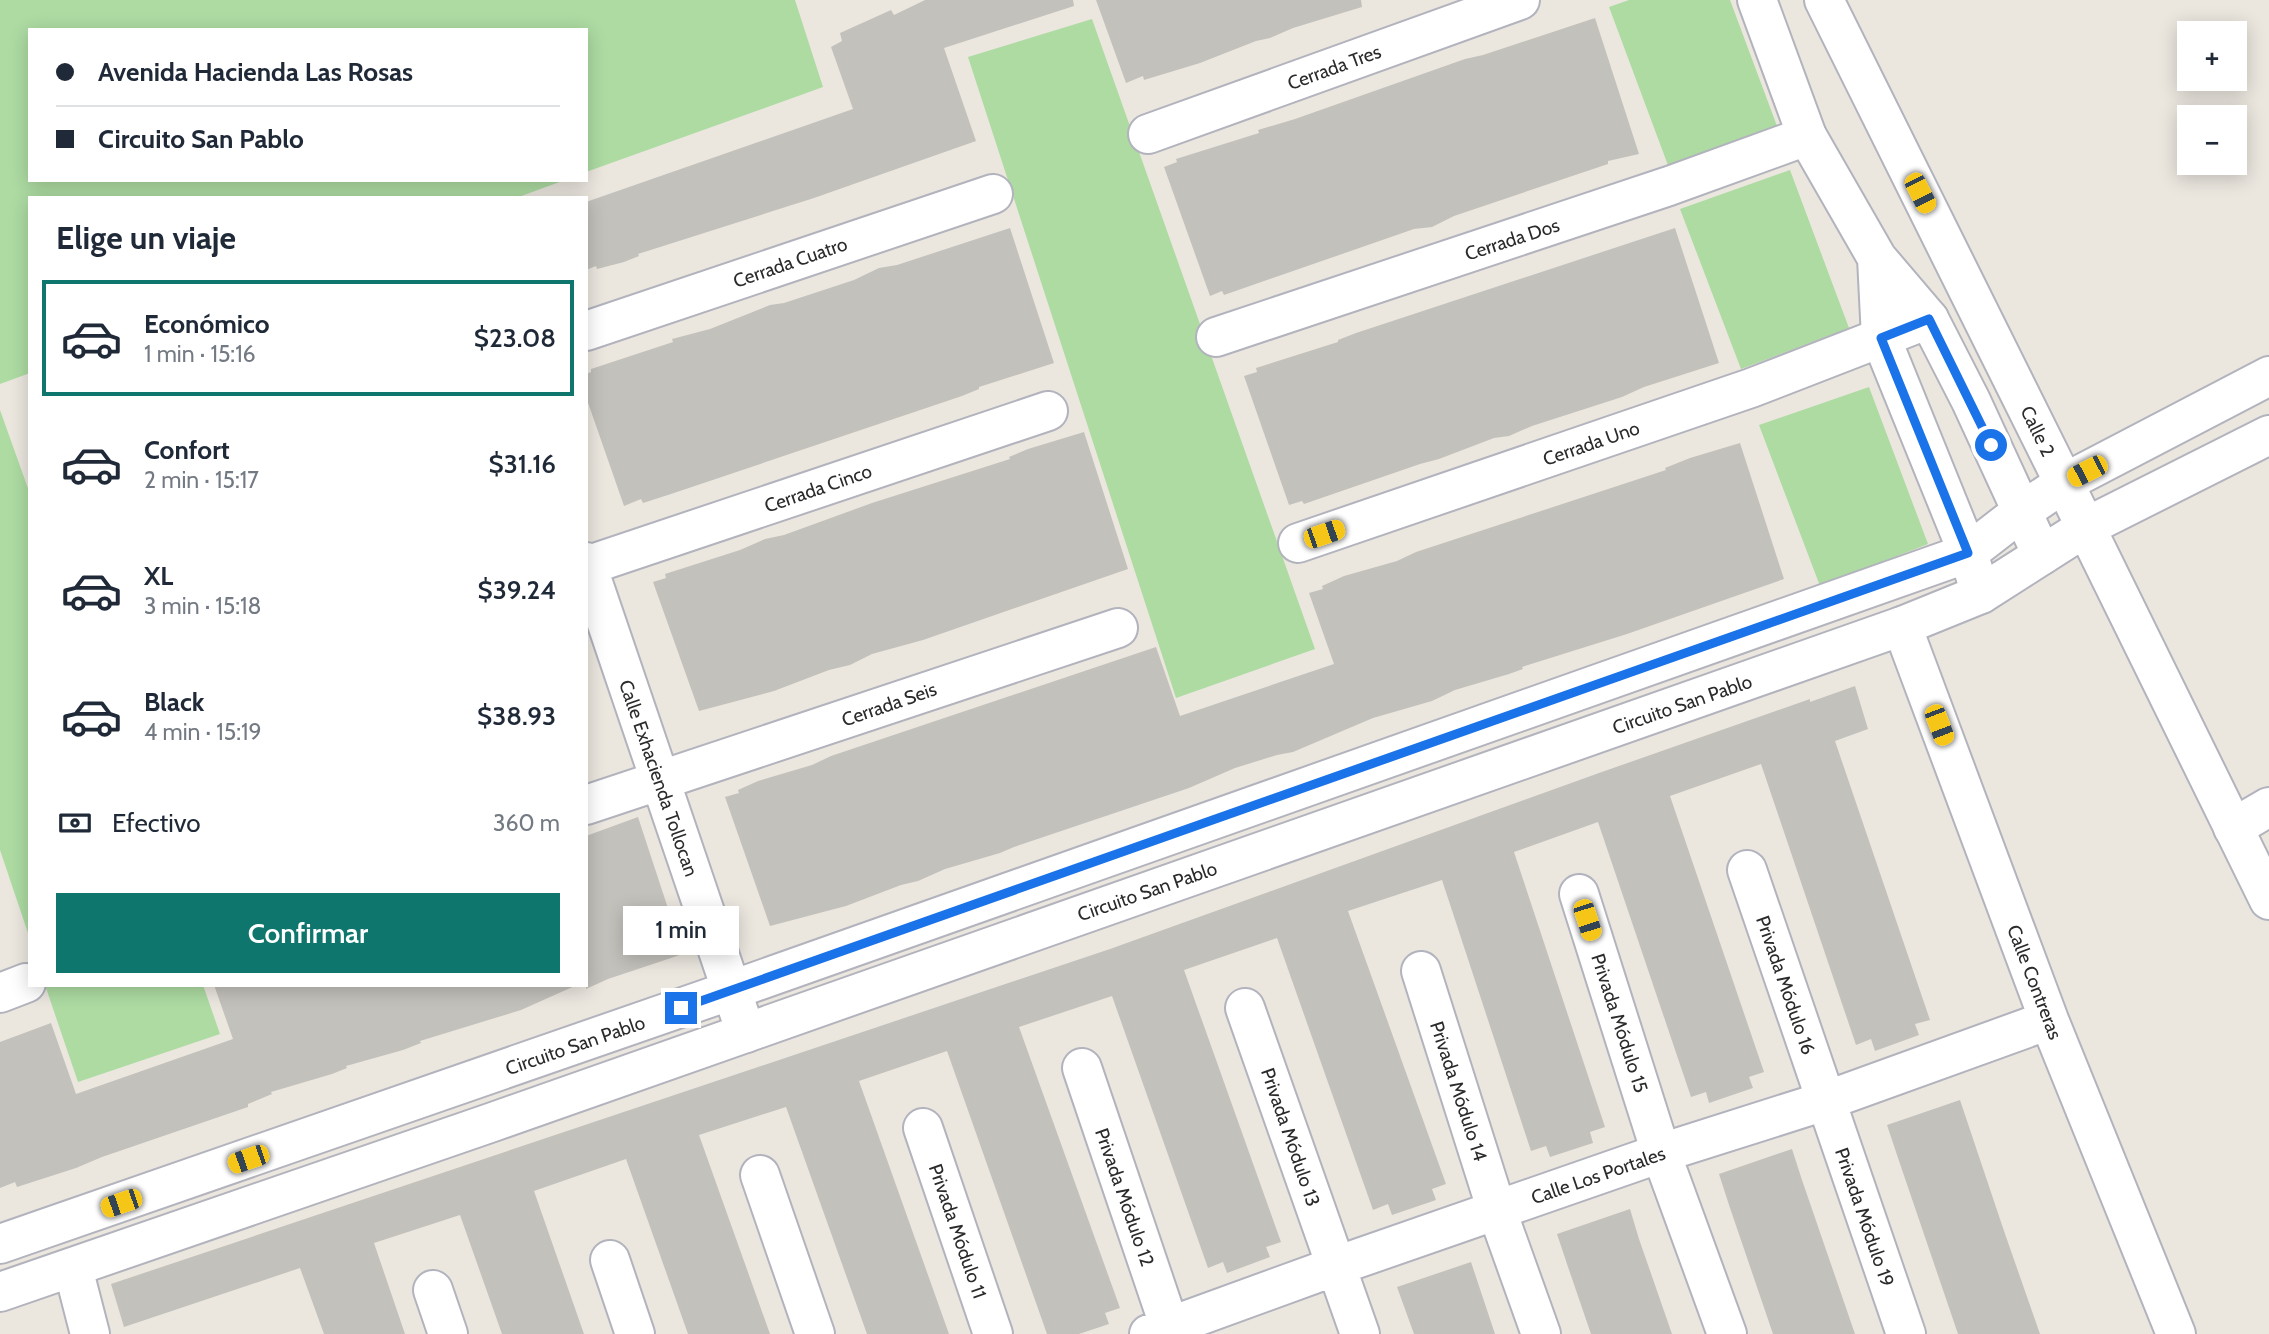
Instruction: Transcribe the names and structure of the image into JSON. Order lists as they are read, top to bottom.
{
  "streets": {
    "street": [
      "Cerrada Tres",
      "Cerrada Dos",
      "Cerrada Cuatro",
      "Calle 2",
      "Cerrada Uno",
      "Cerrada Cinco",
      "Cerrada Seis",
      "Circuito San Pablo",
      "Calle Exhacienda Tollocan",
      "Calle Contreras",
      "Privada Módulo 16",
      "Privada Módulo 15",
      "Privada Módulo 14",
      "Privada Módulo 13",
      "Calle Los Portales",
      "Privada Módulo 12",
      "Privada Módulo 19",
      "Privada Módulo 11"
    ]
  },
  "crossings": [
    ["Calle 2", "Circuito San Pablo"],
    ["Cerrada Seis", "Calle Exhacienda Tollocan"],
    ["Circuito San Pablo", "Calle Exhacienda Tollocan"],
    ["Circuito San Pablo", "Calle Contreras"],
    ["Calle Contreras", "Calle Los Portales"],
    ["Privada Módulo 16", "Calle Los Portales"],
    ["Privada Módulo 16", "Privada Módulo 19"],
    ["Privada Módulo 15", "Calle Los Portales"],
    ["Privada Módulo 14", "Calle Los Portales"],
    ["Privada Módulo 13", "Calle Los Portales"],
    ["Calle Los Portales", "Privada Módulo 12"],
    ["Calle Los Portales", "Privada Módulo 19"]
  ],
  "page": {
    "map_buttons": ["+", "−"],
    "banner": ["Avenida Hacienda Las Rosas", "Circuito San Pablo"],
    "heading": "Elige un viaje",
    "list": [
      {
        "name": "Económico",
        "note": "1 min · 15:16",
        "value": "$23.08"
      },
      {
        "name": "Confort",
        "note": "2 min · 15:17",
        "value": "$31.16"
      },
      {
        "name": "XL",
        "note": "3 min · 15:18",
        "value": "$39.24"
      },
      {
        "name": "Black",
        "note": "4 min · 15:19",
        "value": "$38.93"
      }
    ],
    "pay": ["Efectivo", "360 m"],
    "buttons": "Confirmar",
    "bubble": "1 min"
  }
}
